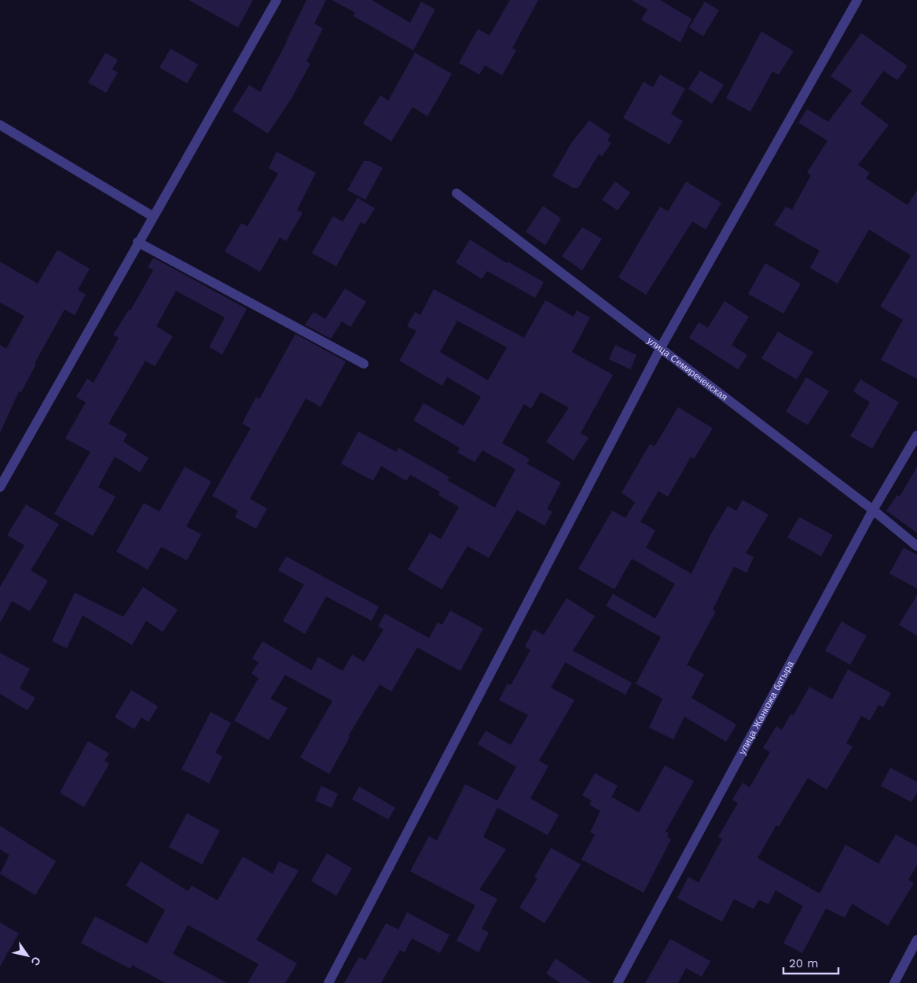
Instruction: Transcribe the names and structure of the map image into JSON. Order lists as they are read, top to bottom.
{
  "streets": {
    "street": ["улица Семиреченская", "улица Жанкожа батыра"]
  },
  "crossings": [
    ["улица Семиреченская", "улица Жанкожа батыра"]
  ],
  "scale_bar": "20 m",
  "north": "bottom right"
}
